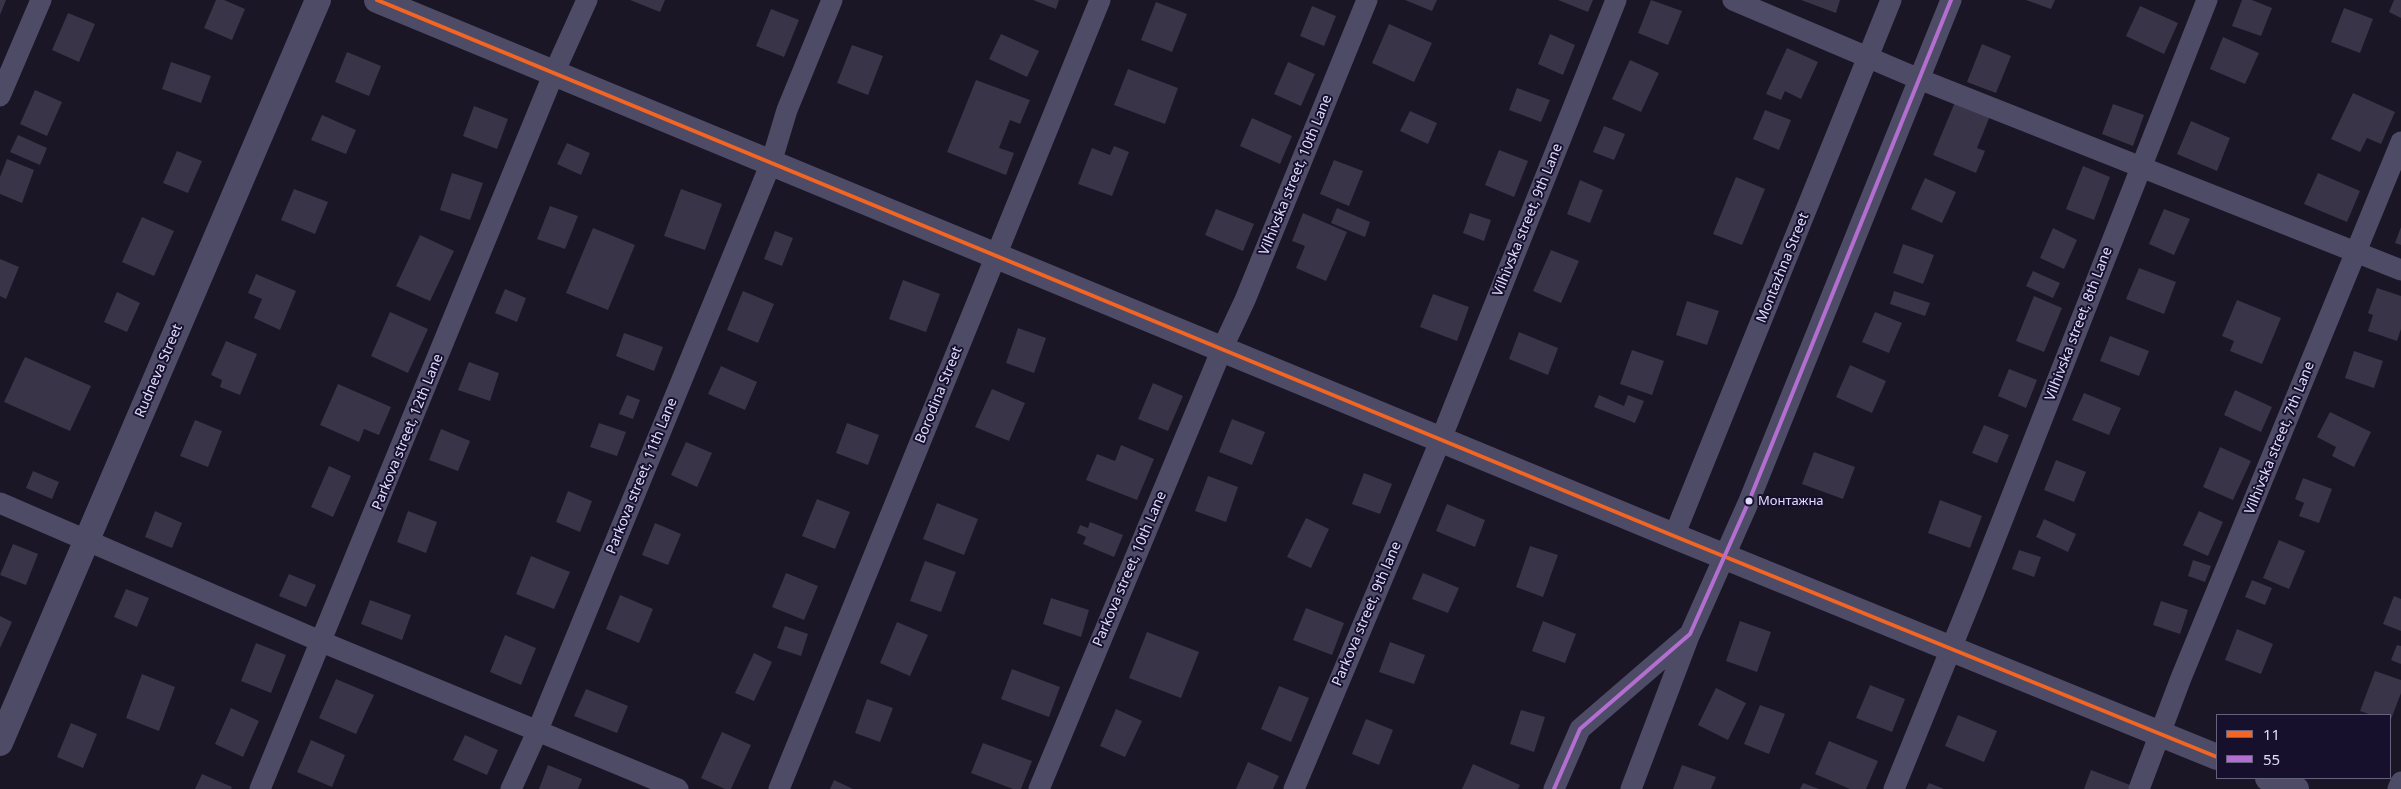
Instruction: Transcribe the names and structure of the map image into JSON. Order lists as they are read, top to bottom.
{
  "streets": {
    "street": [
      "Vilhivska street, 10th Lane",
      "Vilhivska street, 9th Lane",
      "Montazhna Street",
      "Vilhivska street, 8th Lane",
      "Rudneva Street",
      "Borodina Street",
      "Parkova street, 12th Lane",
      "Vilhivska street, 7th Lane",
      "Parkova street, 11th Lane",
      "Parkova street, 10th Lane",
      "Parkova street, 9th lane"
    ]
  },
  "crossings": [
    ["Vilhivska street, 10th Lane", "Parkova street, 10th Lane"],
    ["Vilhivska street, 9th Lane", "Parkova street, 9th lane"]
  ],
  "places": ["Монтажна"],
  "lines": ["transit line 11", "transit line 55"],
  "legend": ["11", "55"]
}
